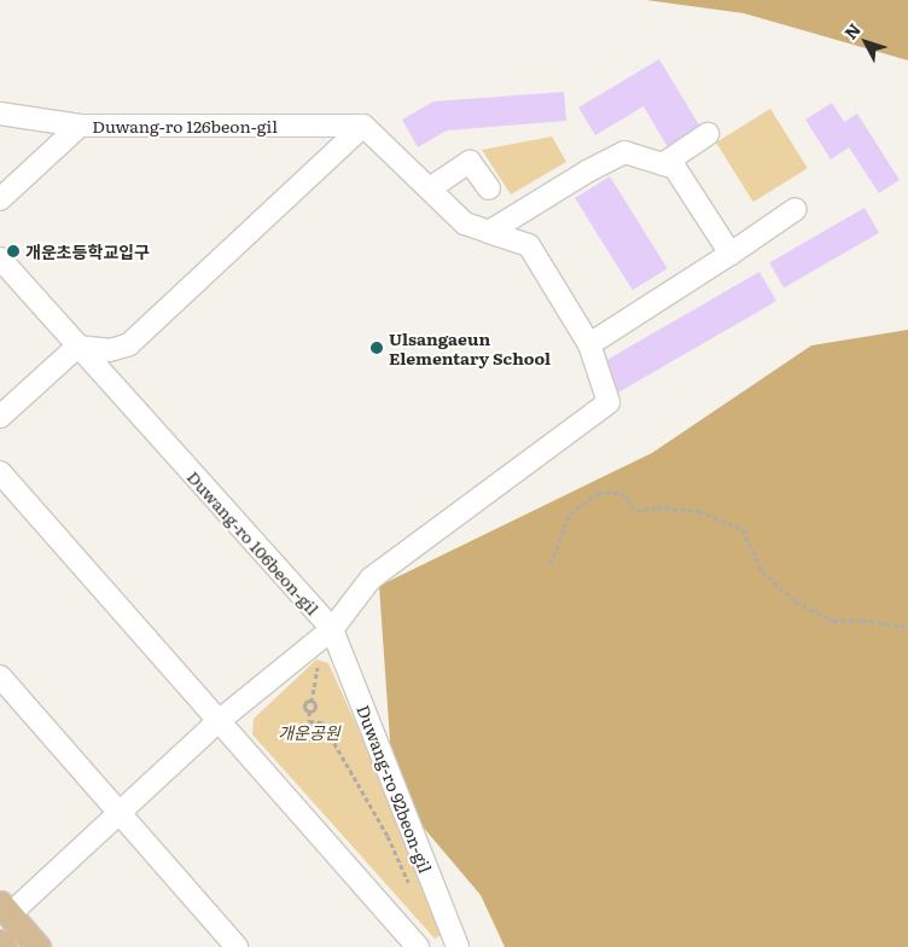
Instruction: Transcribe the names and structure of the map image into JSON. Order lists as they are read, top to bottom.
{
  "streets": {
    "street": ["Duwang-ro 126beon-gil", "Duwang-ro 106beon-gil", "Duwang-ro 92beon-gil"]
  },
  "crossings": [
    ["Duwang-ro 106beon-gil", "Duwang-ro 92beon-gil"]
  ],
  "parks": ["개운공원"],
  "places": ["개운초등학교입구", "Ulsangaeun Elementary School"],
  "north": "top left"
}
